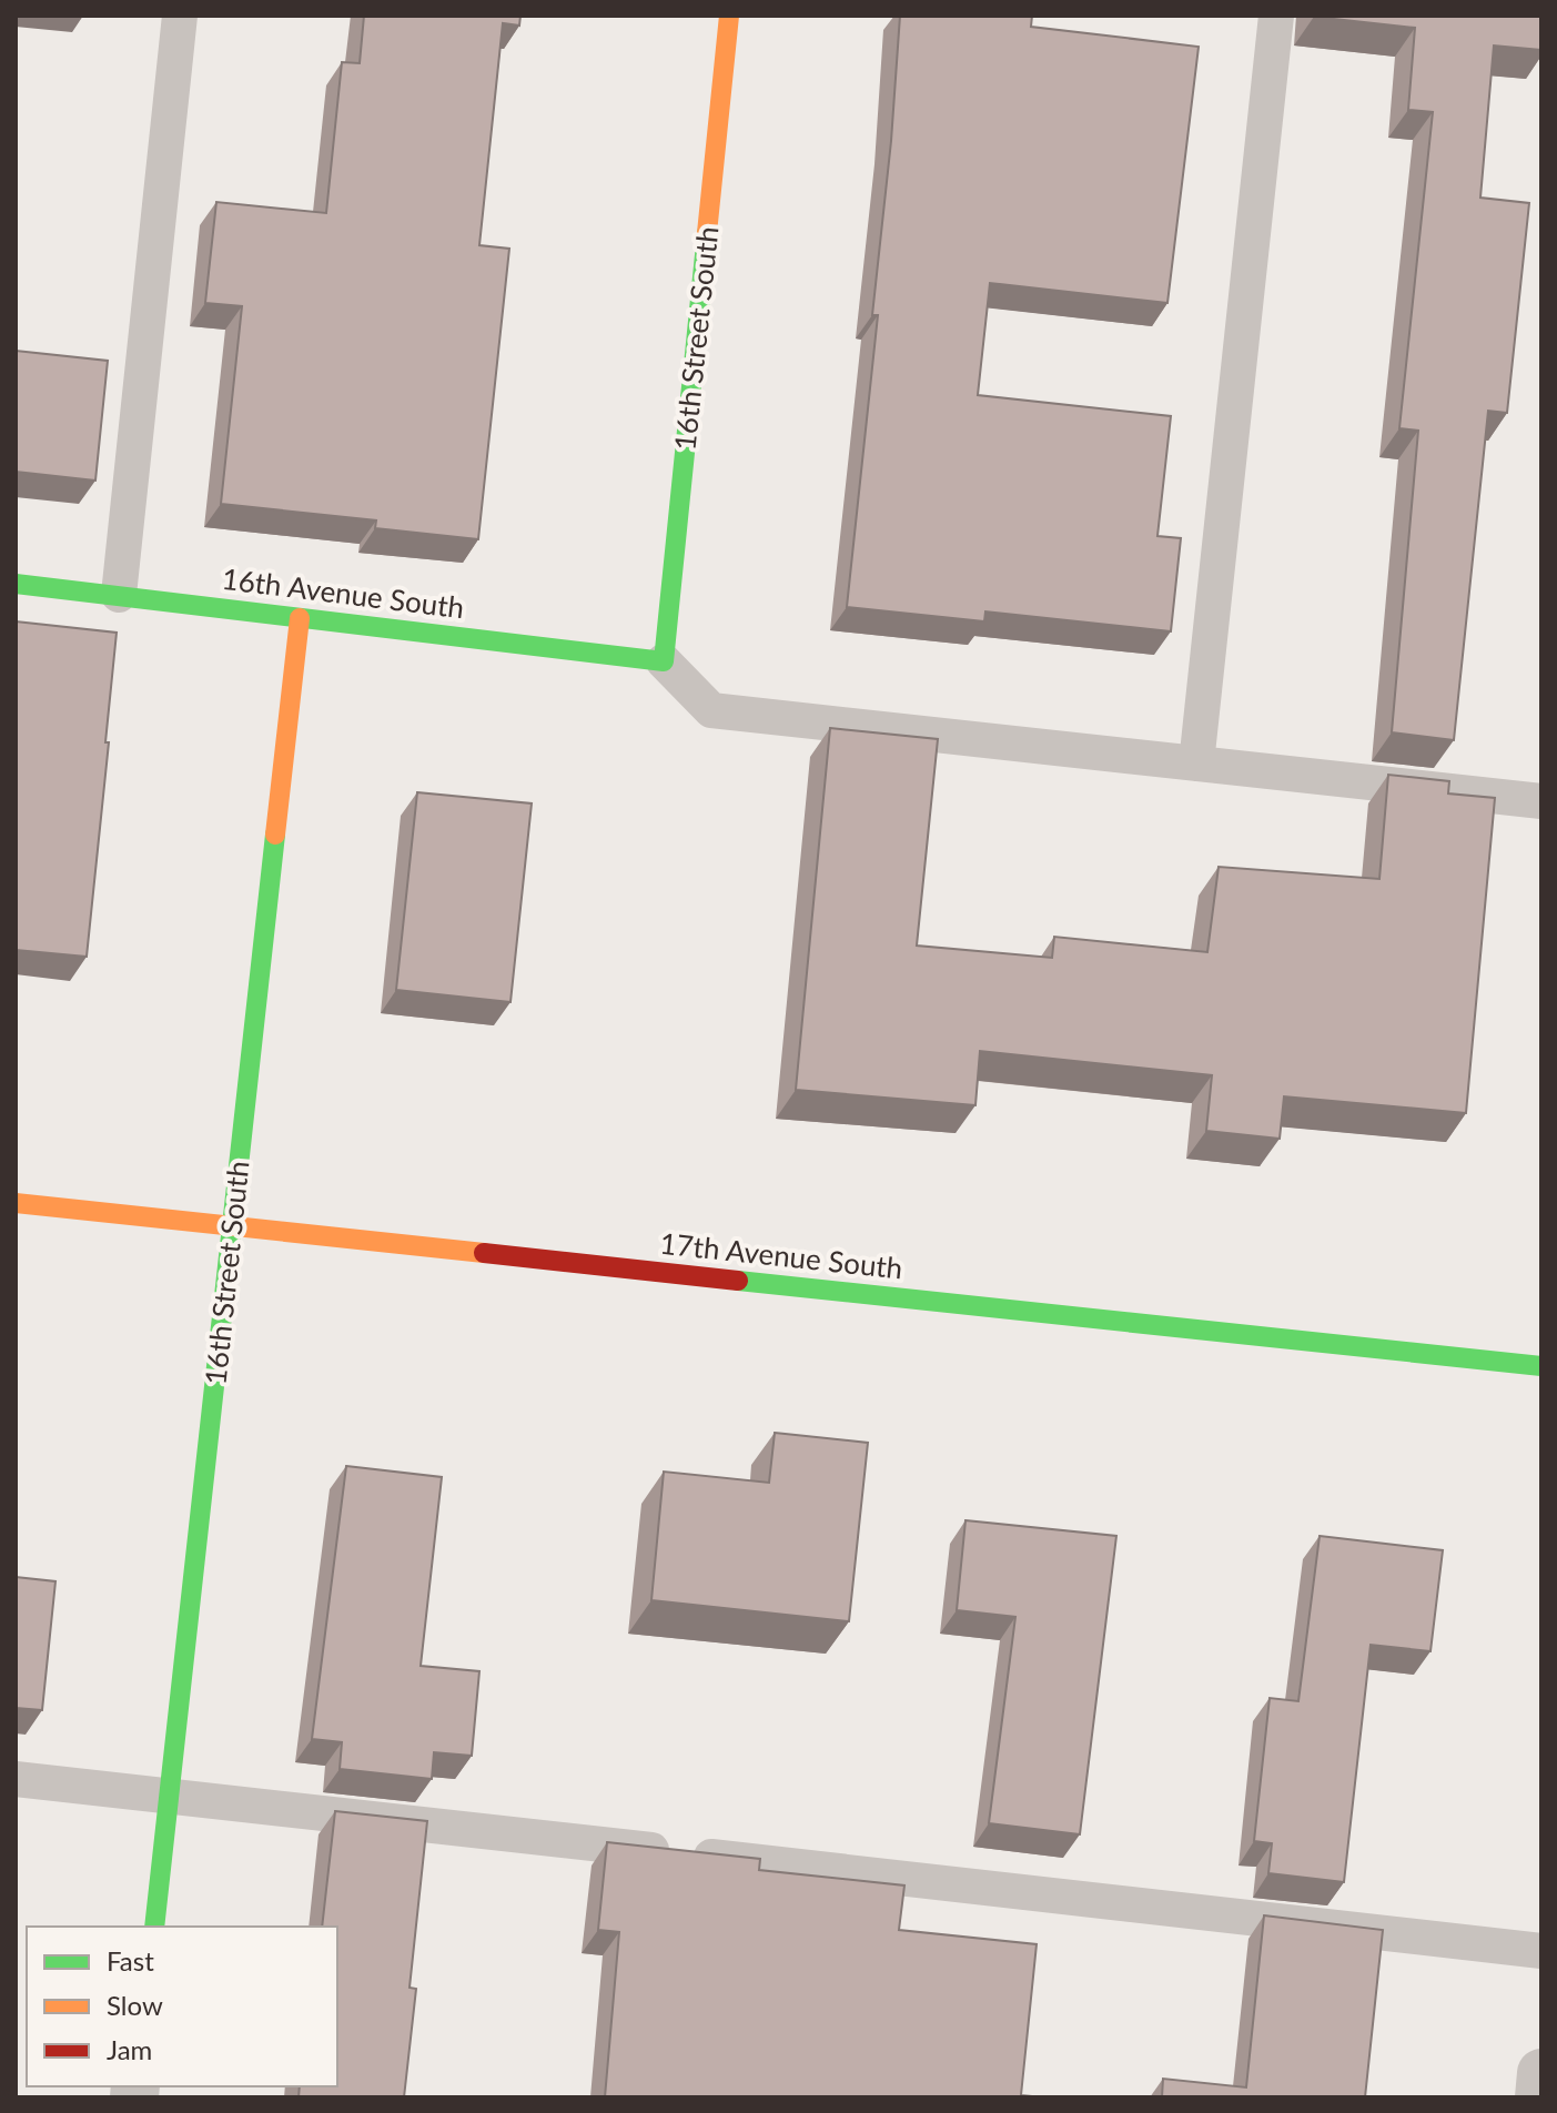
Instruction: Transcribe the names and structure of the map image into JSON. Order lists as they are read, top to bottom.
{
  "streets": {
    "street": ["16th Street South", "16th Avenue South", "17th Avenue South"]
  },
  "crossings": [
    ["16th Street South", "16th Avenue South"],
    ["16th Street South", "17th Avenue South"]
  ],
  "legend": ["Fast", "Slow", "Jam"]
}
